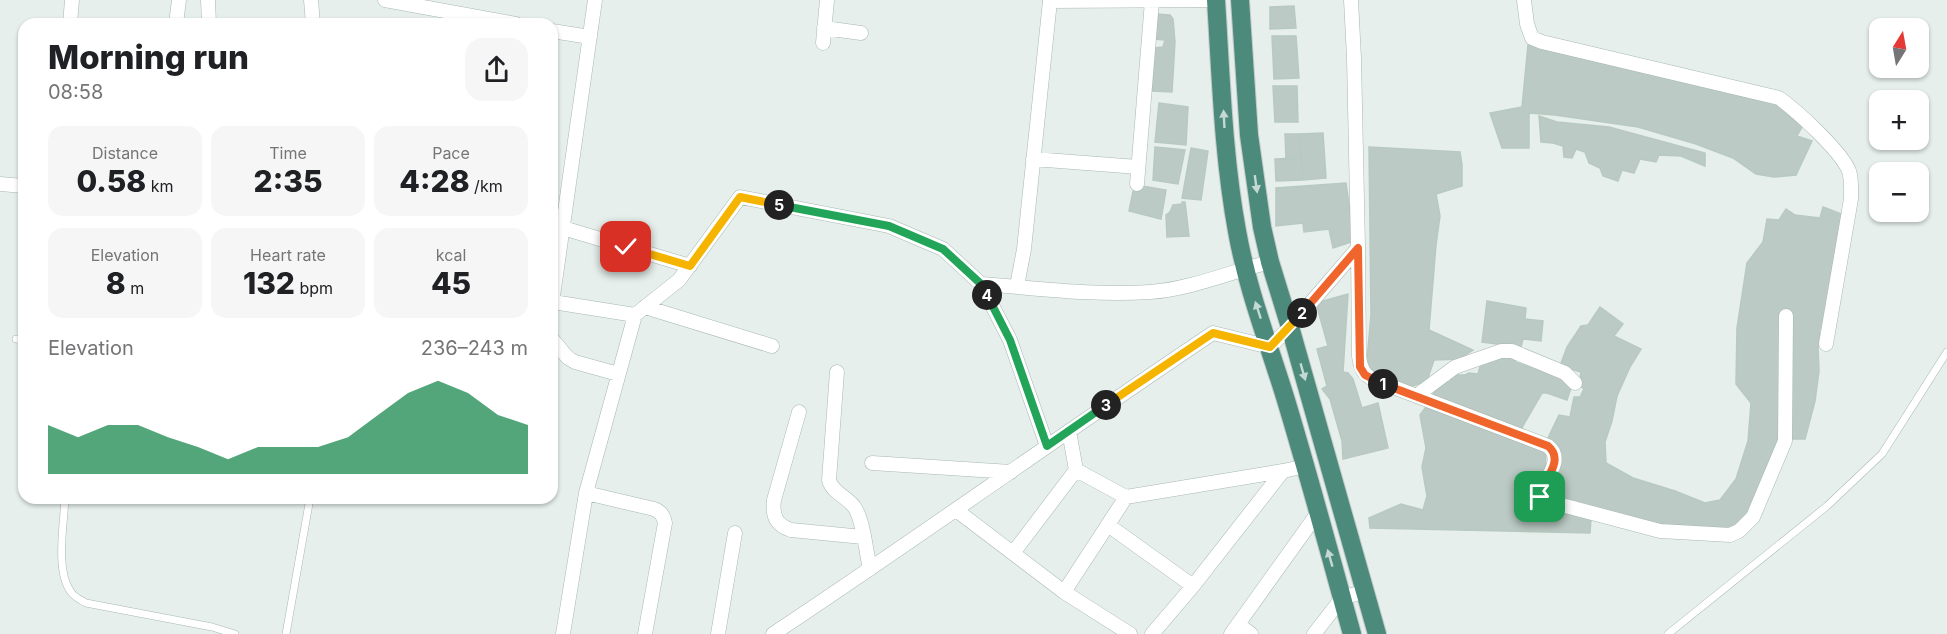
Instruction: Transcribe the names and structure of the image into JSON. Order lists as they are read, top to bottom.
{
  "north": "top",
  "page": {
    "map_buttons": ["+", "−"],
    "heading": ["Morning run", "08:58"],
    "stats": [
      ["Distance", "0.58 km"],
      ["Time", "2:35"],
      ["Pace", "4:28 /km"],
      ["Elevation", "8 m"],
      ["Heart rate", "132 bpm"],
      ["kcal", "45"]
    ],
    "pins": [
      "5",
      "4",
      "2",
      "1",
      "3"
    ],
    "chart": ["Elevation", "236–243 m"]
  }
}
